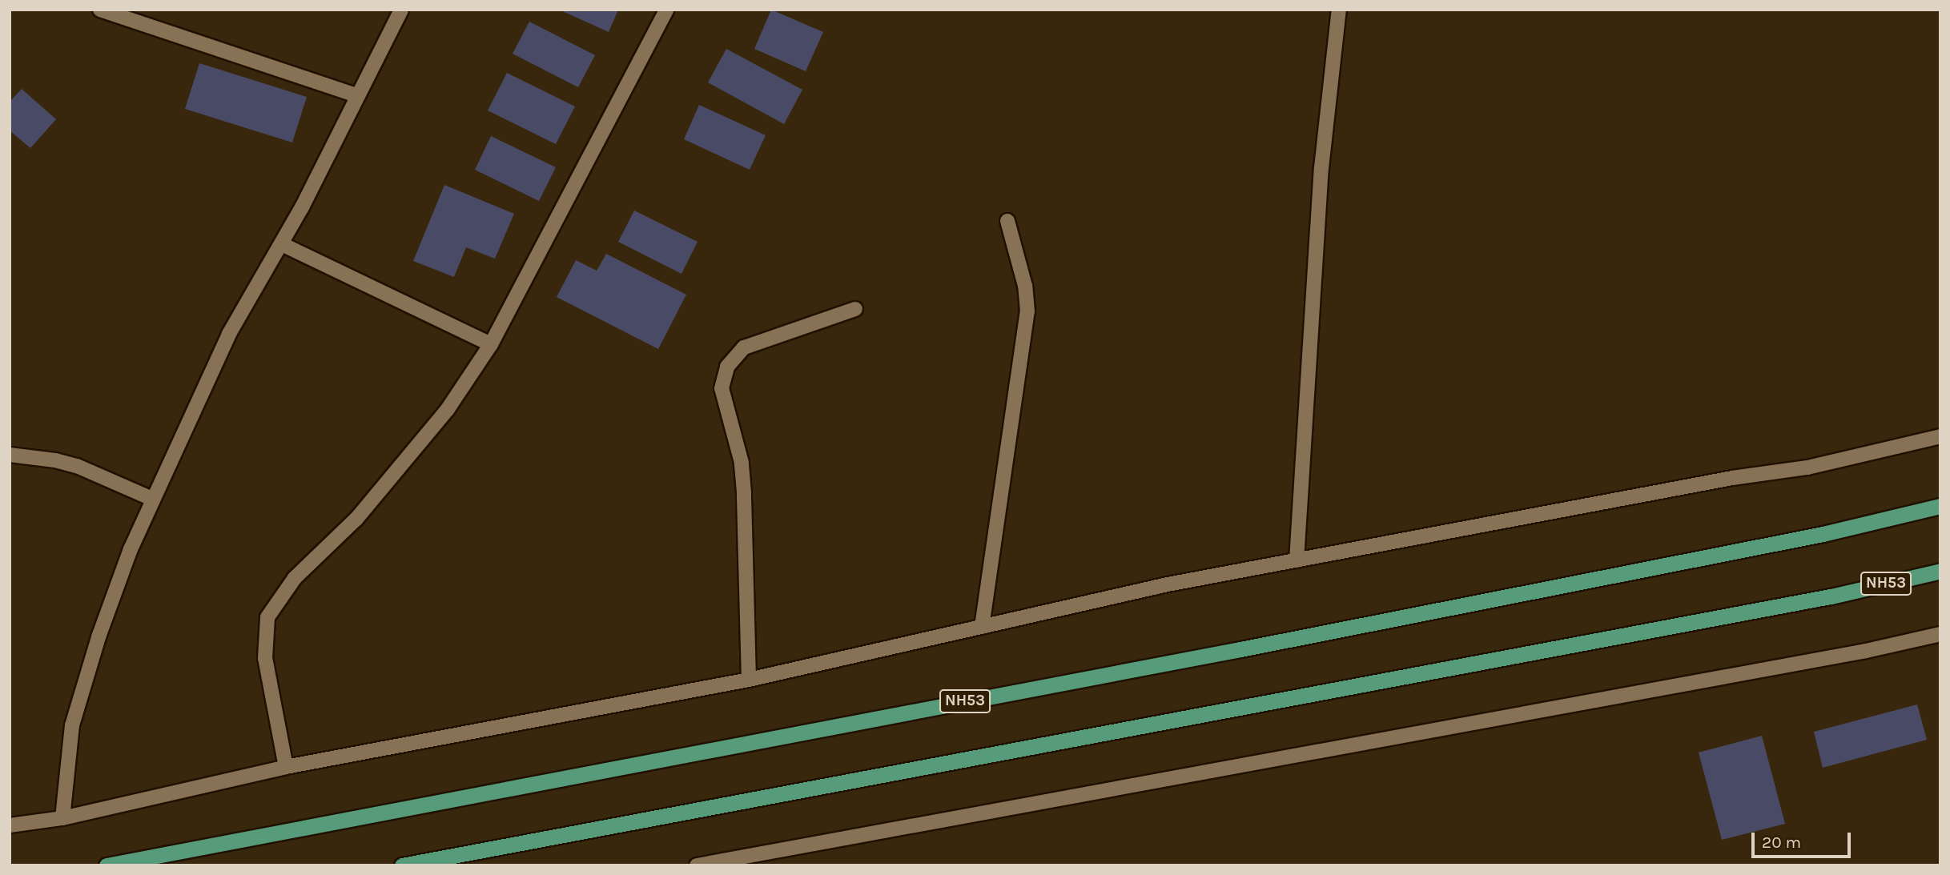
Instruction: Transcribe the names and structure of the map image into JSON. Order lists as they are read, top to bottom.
{
  "streets": {
    "highway": ["NH53"]
  },
  "scale_bar": "20 m"
}
